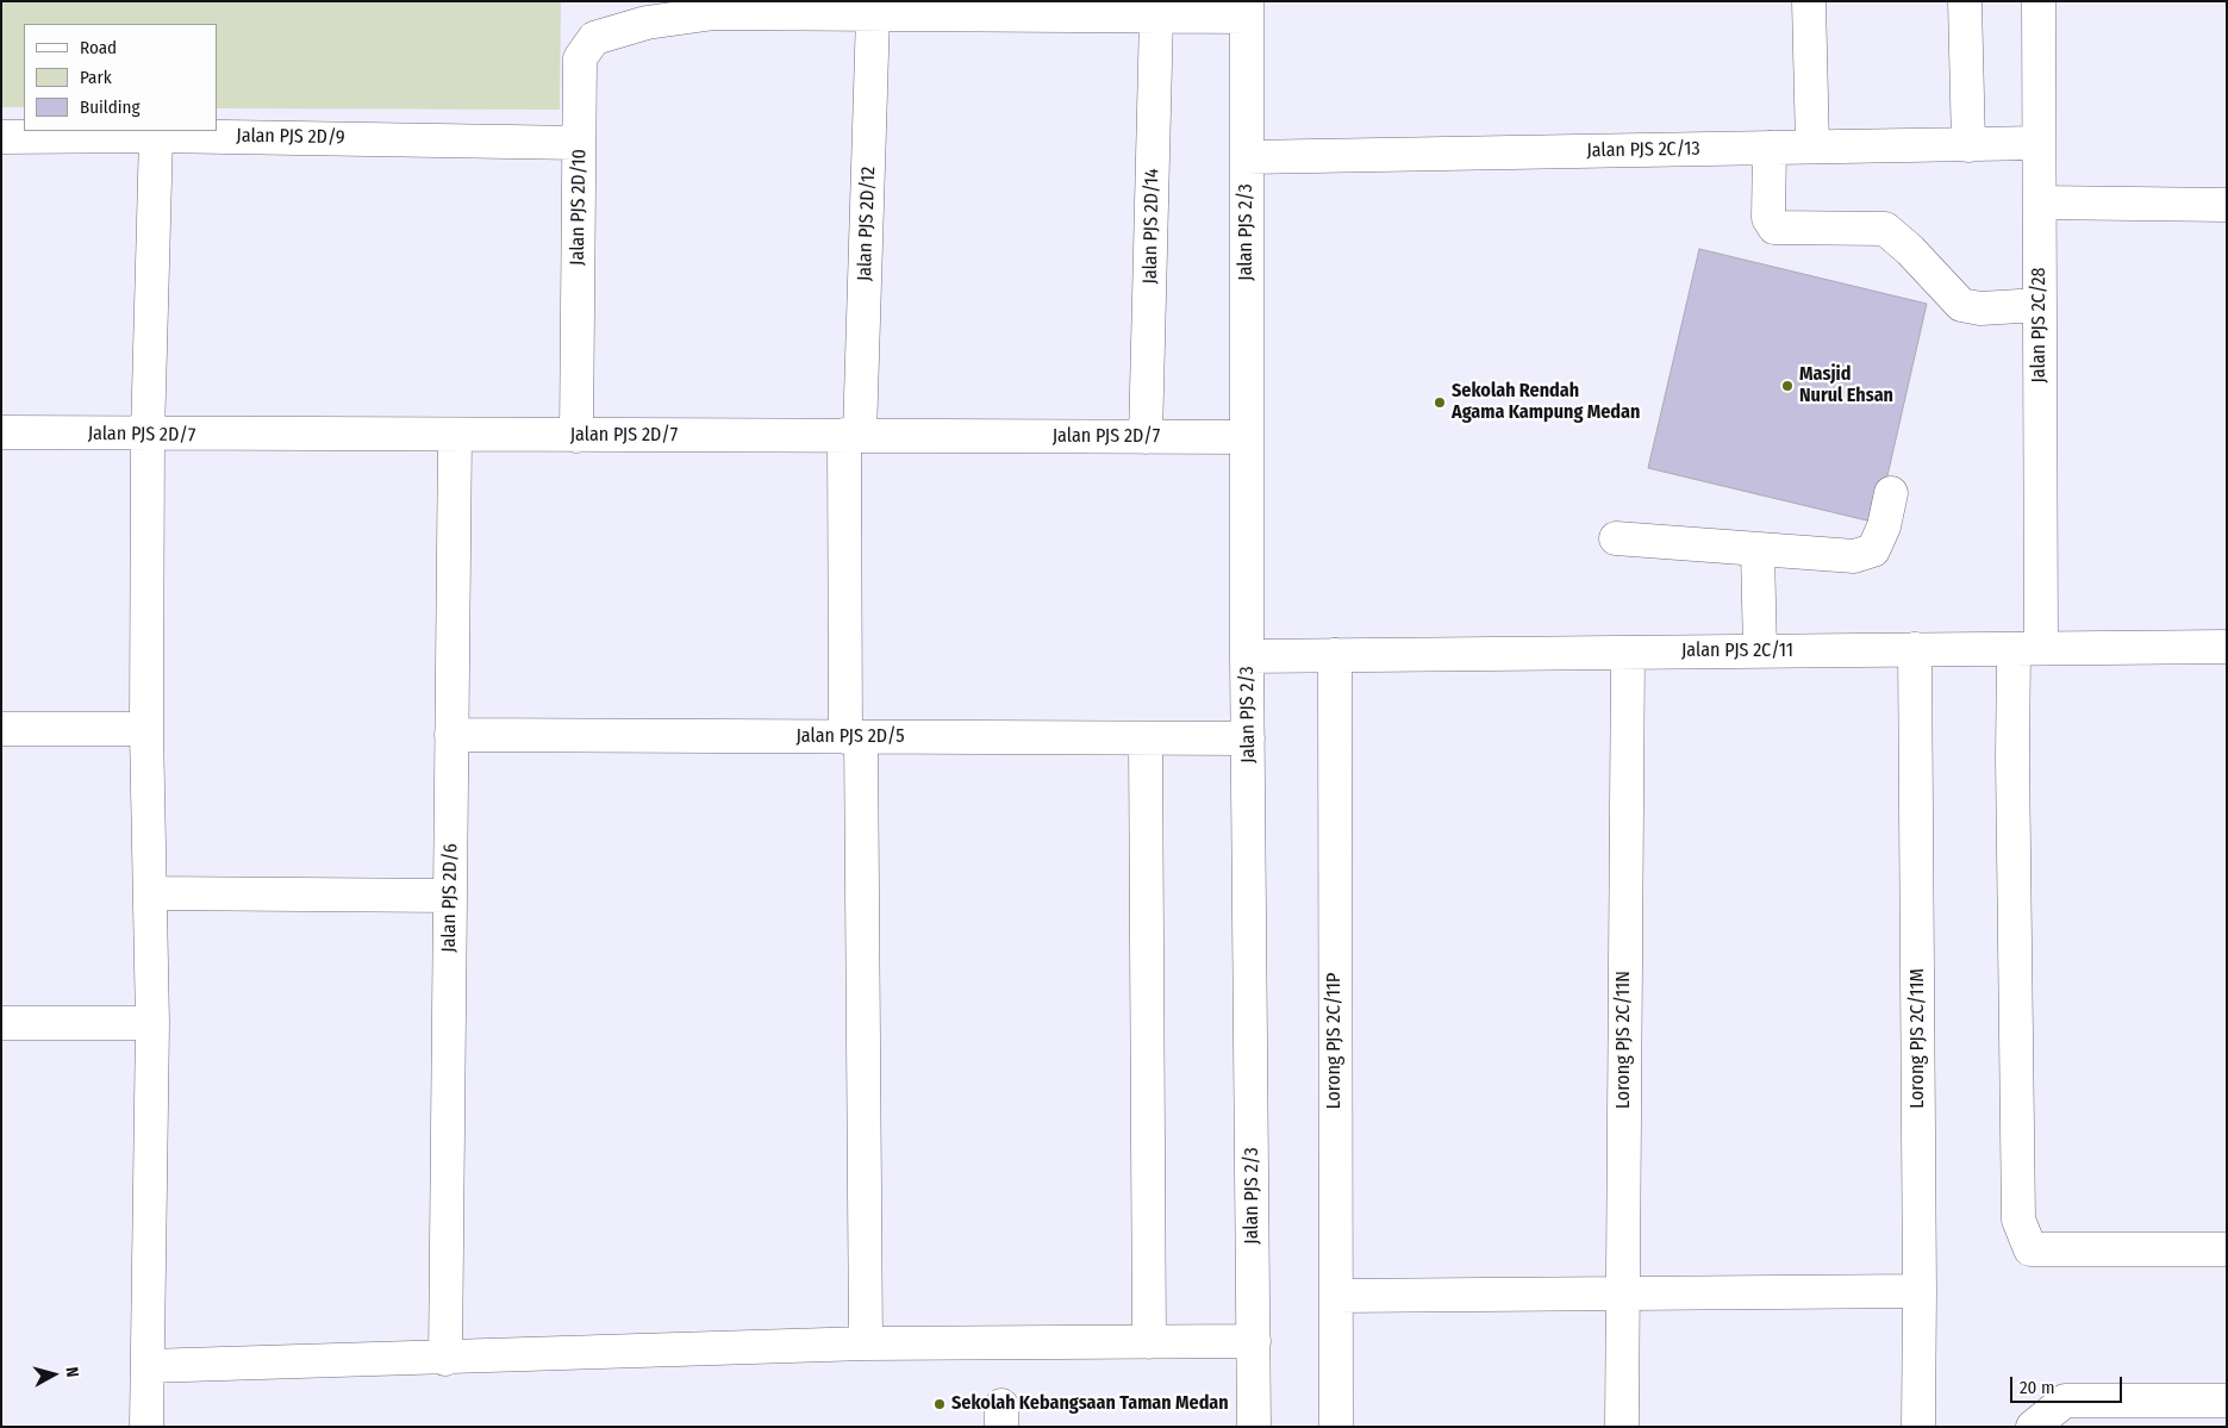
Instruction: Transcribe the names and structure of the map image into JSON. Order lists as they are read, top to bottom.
{
  "streets": {
    "street": [
      "Jalan PJS 2D/9",
      "Jalan PJS 2C/13",
      "Jalan PJS 2D/10",
      "Jalan PJS 2D/12",
      "Jalan PJS 2D/14",
      "Jalan PJS 2/3",
      "Jalan PJS 2C/28",
      "Jalan PJS 2D/7",
      "Jalan PJS 2C/11",
      "Jalan PJS 2D/5",
      "Jalan PJS 2D/6",
      "Lorong PJS 2C/11M",
      "Lorong PJS 2C/11N",
      "Lorong PJS 2C/11P"
    ]
  },
  "crossings": [
    ["Jalan PJS 2D/9", "Jalan PJS 2D/10"],
    ["Jalan PJS 2C/13", "Jalan PJS 2/3"],
    ["Jalan PJS 2C/13", "Jalan PJS 2C/28"],
    ["Jalan PJS 2D/10", "Jalan PJS 2D/12"],
    ["Jalan PJS 2D/10", "Jalan PJS 2D/14"],
    ["Jalan PJS 2D/10", "Jalan PJS 2/3"],
    ["Jalan PJS 2D/10", "Jalan PJS 2D/7"],
    ["Jalan PJS 2D/12", "Jalan PJS 2D/7"],
    ["Jalan PJS 2D/12", "Jalan PJS 2D/5"],
    ["Jalan PJS 2D/14", "Jalan PJS 2D/7"],
    ["Jalan PJS 2/3", "Jalan PJS 2D/7"],
    ["Jalan PJS 2/3", "Jalan PJS 2C/11"],
    ["Jalan PJS 2/3", "Jalan PJS 2D/5"],
    ["Jalan PJS 2C/28", "Jalan PJS 2C/11"],
    ["Jalan PJS 2D/7", "Jalan PJS 2D/6"],
    ["Jalan PJS 2C/11", "Lorong PJS 2C/11M"],
    ["Jalan PJS 2C/11", "Lorong PJS 2C/11N"],
    ["Jalan PJS 2C/11", "Lorong PJS 2C/11P"],
    ["Jalan PJS 2D/5", "Jalan PJS 2D/6"]
  ],
  "places": ["Masjid Nurul Ehsan", "Sekolah Rendah Agama Kampung Medan", "Sekolah Kebangsaan Taman Medan"],
  "legend": ["Road", "Park", "Building"],
  "scale_bar": "20 m",
  "north": "right"
}
